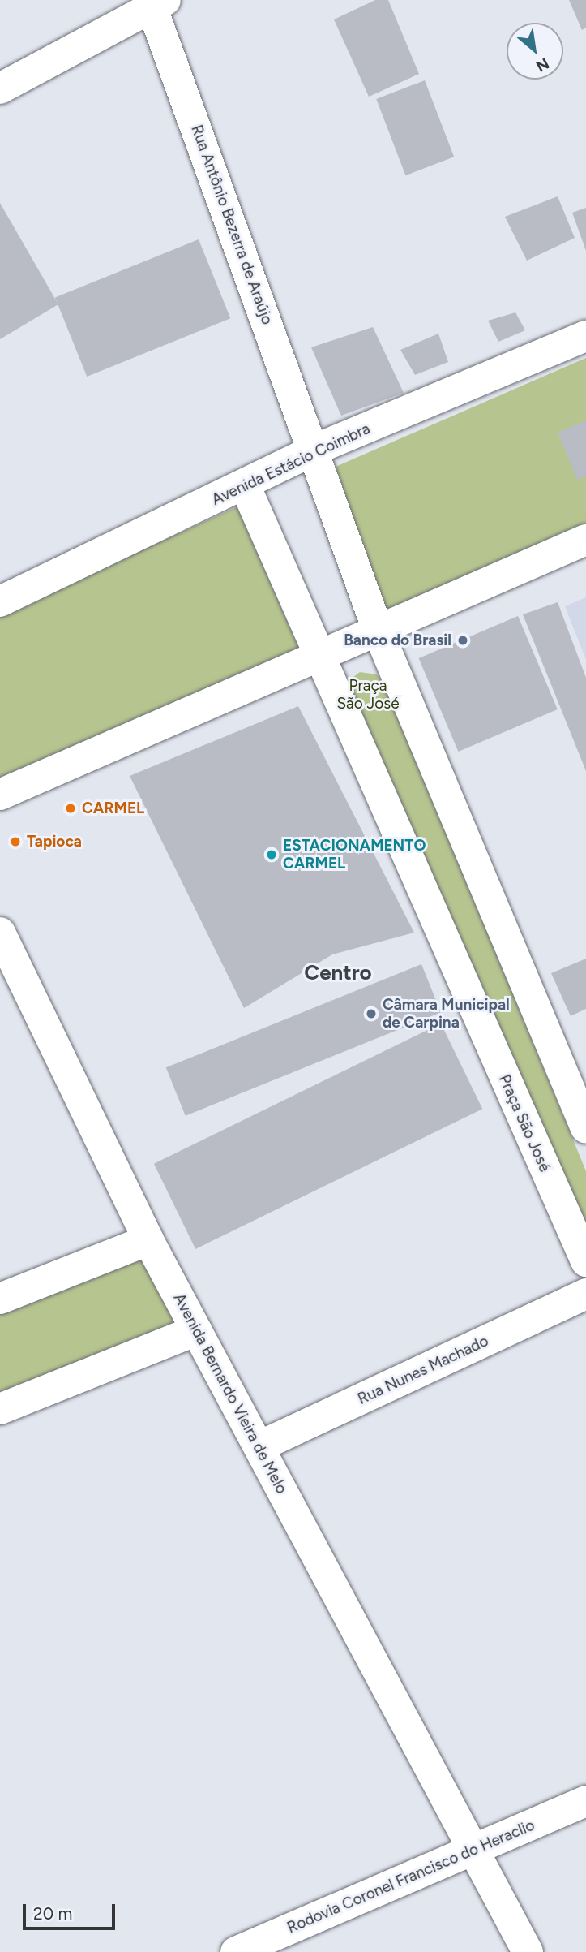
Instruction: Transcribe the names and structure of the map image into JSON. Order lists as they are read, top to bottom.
{
  "streets": {
    "street": [
      "Rua Antônio Bezerra de Araújo",
      "Avenida Estácio Coimbra",
      "Praça São José",
      "Rua Nunes Machado",
      "Avenida Bernardo Vieira de Melo",
      "Rodovia Coronel Francisco do Heraclio"
    ]
  },
  "crossings": [
    ["Rua Antônio Bezerra de Araújo", "Avenida Estácio Coimbra"],
    ["Avenida Estácio Coimbra", "Praça São José"],
    ["Rua Nunes Machado", "Avenida Bernardo Vieira de Melo"],
    ["Avenida Bernardo Vieira de Melo", "Rodovia Coronel Francisco do Heraclio"]
  ],
  "districts": ["Centro"],
  "parks": ["Praça São José"],
  "places": [
    "Banco do Brasil",
    "CARMEL",
    "Tapioca",
    "ESTACIONAMENTO CARMEL",
    "Câmara Municipal de Carpina"
  ],
  "scale_bar": "20 m",
  "north": "bottom right"
}
